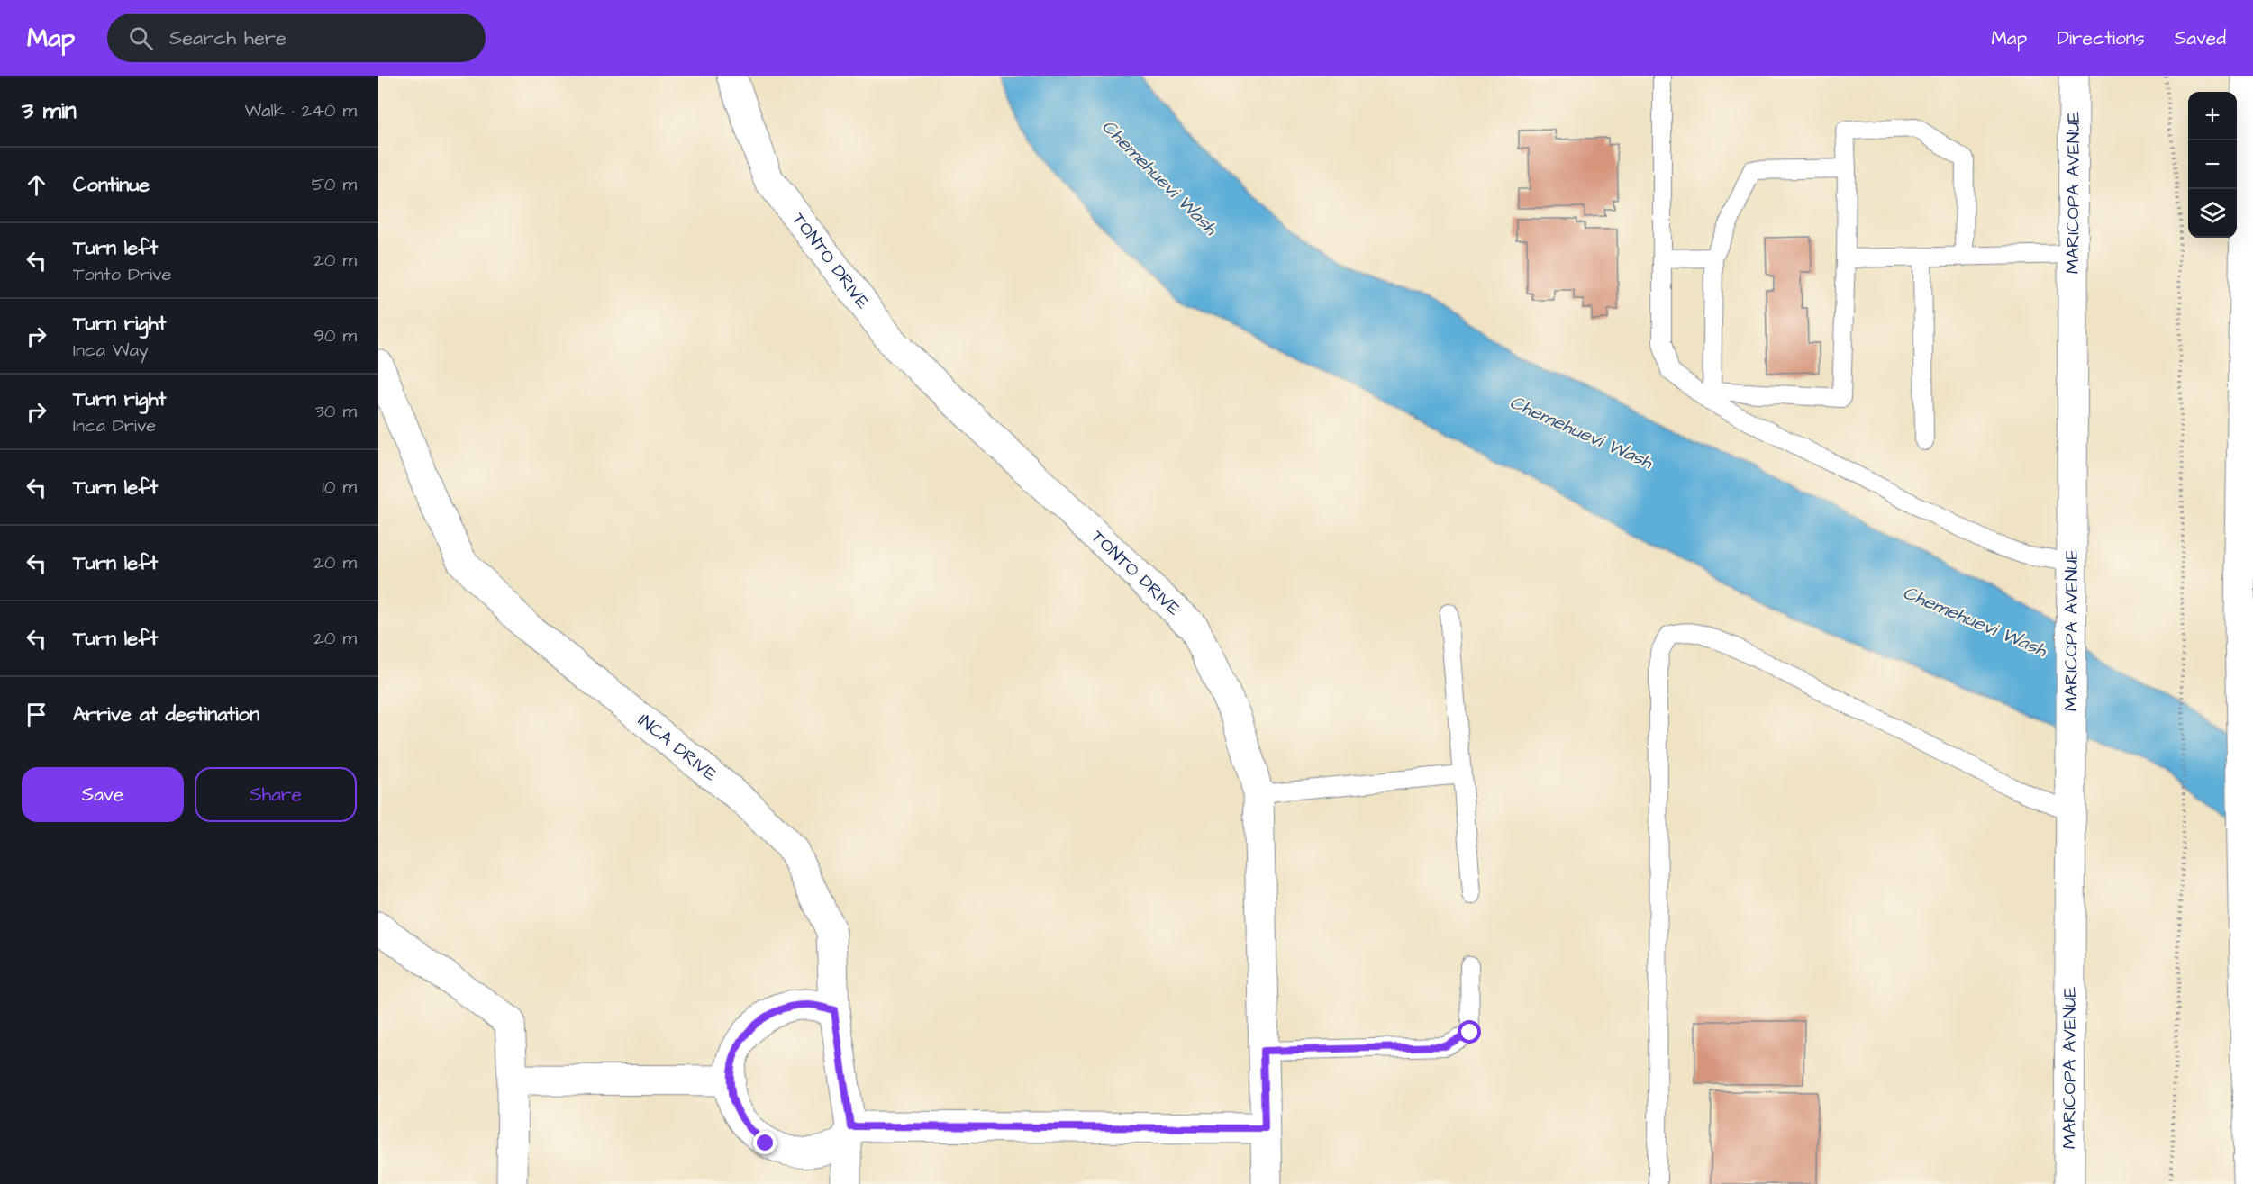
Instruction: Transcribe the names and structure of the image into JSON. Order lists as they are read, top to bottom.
{
  "streets": {
    "main road": ["MARICOPA AVENUE", "TONTO DRIVE", "INCA DRIVE"]
  },
  "water": ["Chemehuevi Wash"],
  "page": {
    "header": "Map",
    "search": "Search here",
    "nav": ["Map", "Directions", "Saved"],
    "heading": ["3 min", "Walk · 240 m"],
    "map_buttons": ["+", "−"],
    "list": [
      ["Continue", "50 m"],
      ["Turn left", "Tonto Drive", "20 m"],
      ["Turn right", "Inca Way", "90 m"],
      ["Turn right", "Inca Drive", "30 m"],
      ["Turn left", "10 m"],
      ["Turn left", "20 m"],
      ["Turn left", "20 m"],
      "Arrive at destination"
    ],
    "buttons": ["Save", "Share"]
  }
}
